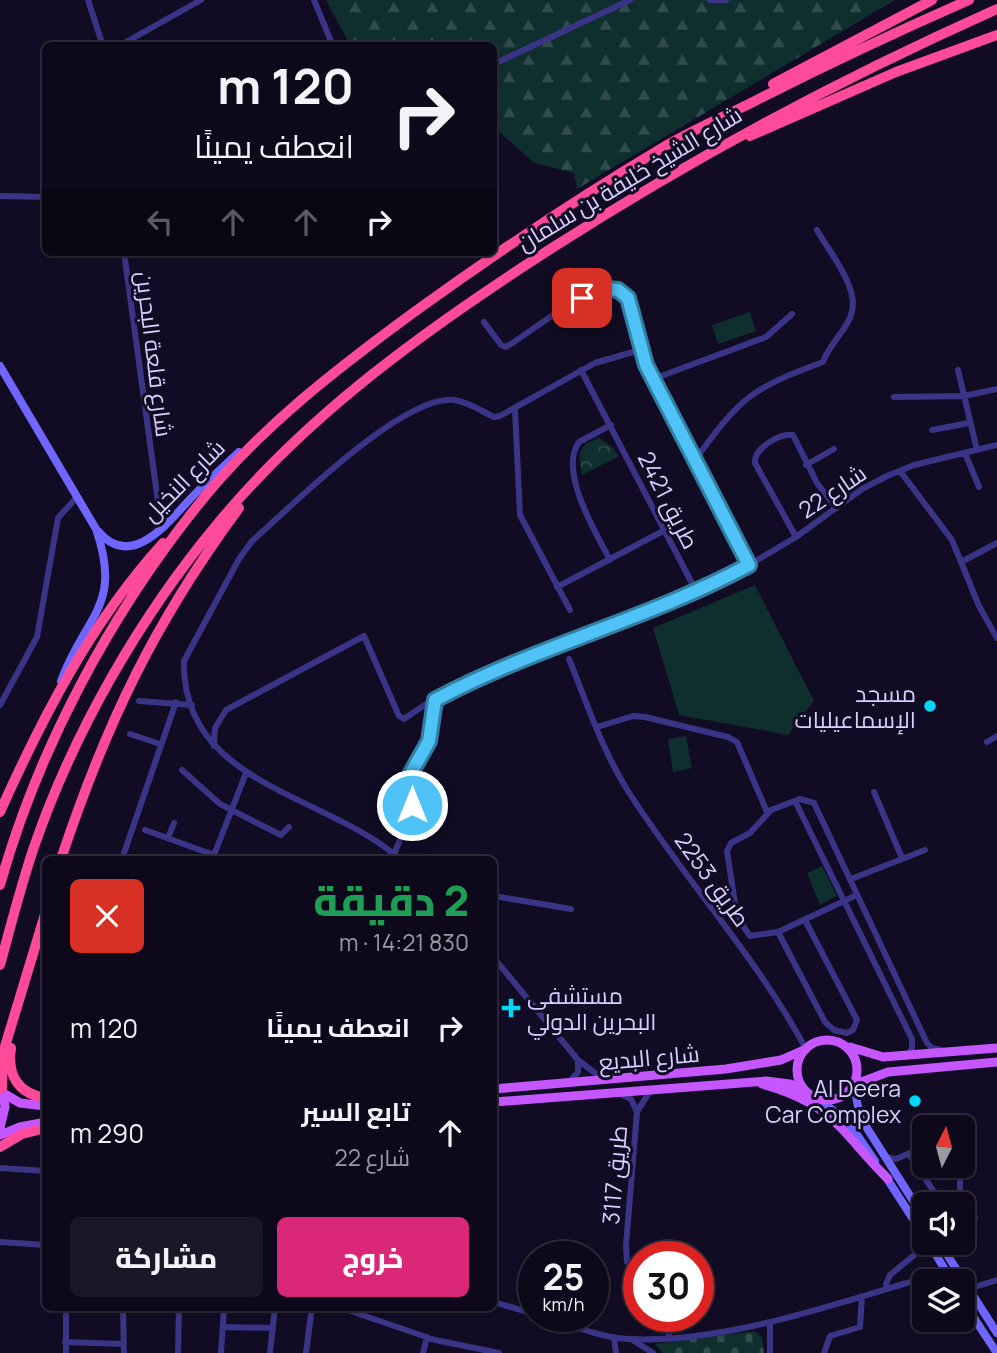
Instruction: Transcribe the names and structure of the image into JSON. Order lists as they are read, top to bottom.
{
  "streets": {
    "highway": ["شارع الشيخ خليفة بن سلمان"],
    "main road": ["شارع البديع"],
    "street": [
      "شارع قلعة البحرين",
      "شارع النخيل",
      "شارع 22",
      "طريق 2421",
      "طريق 2253",
      "طريق 3117"
    ]
  },
  "crossings": [
    ["شارع الشيخ خليفة بن سلمان", "شارع النخيل"],
    ["شارع 22", "طريق 2421"],
    ["طريق 2253", "شارع البديع"],
    ["شارع البديع", "طريق 3117"]
  ],
  "places": {
    "other": ["مسجد الإسماعيليات", "Al Deera Car Complex"],
    "health": ["مستشفى البحرين الدولي"]
  },
  "north": "top",
  "page": {
    "turn": ["120 m", "انعطف يمينًا"],
    "heading": ["2 دقيقة", "830 m · 14:21"],
    "list": [
      {
        "name": "انعطف يمينًا",
        "value": "120 m"
      },
      {
        "name": "تابع السير",
        "note": "شارع 22",
        "value": "290 m"
      }
    ],
    "buttons": ["خروج", "مشاركة"],
    "speed": "25 km/h",
    "limit": "30"
  }
}
